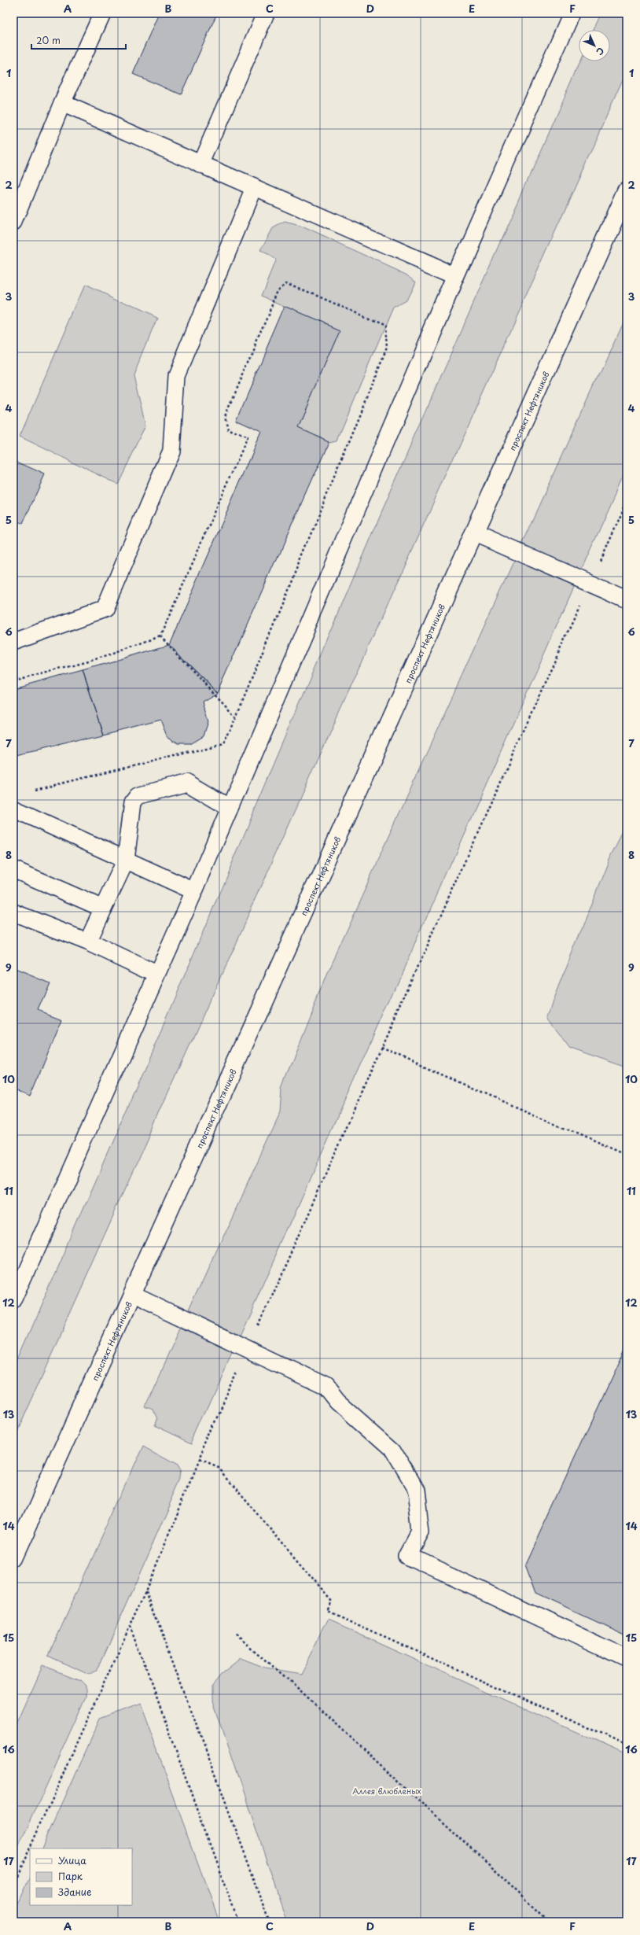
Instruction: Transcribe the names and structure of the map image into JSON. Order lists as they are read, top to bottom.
{
  "streets": {
    "main road": ["проспект Нефтяников"]
  },
  "parks": ["Аллея влюбленых"],
  "legend": ["Улица", "Парк", "Здание"],
  "scale_bar": "20 m",
  "north": "bottom right",
  "grid": {
    "columns": [
      "A",
      "B",
      "C",
      "D",
      "E",
      "F"
    ],
    "rows": [
      "1",
      "2",
      "3",
      "4",
      "5",
      "6",
      "7",
      "8",
      "9",
      "10",
      "11",
      "12",
      "13",
      "14",
      "15",
      "16",
      "17"
    ]
  }
}
